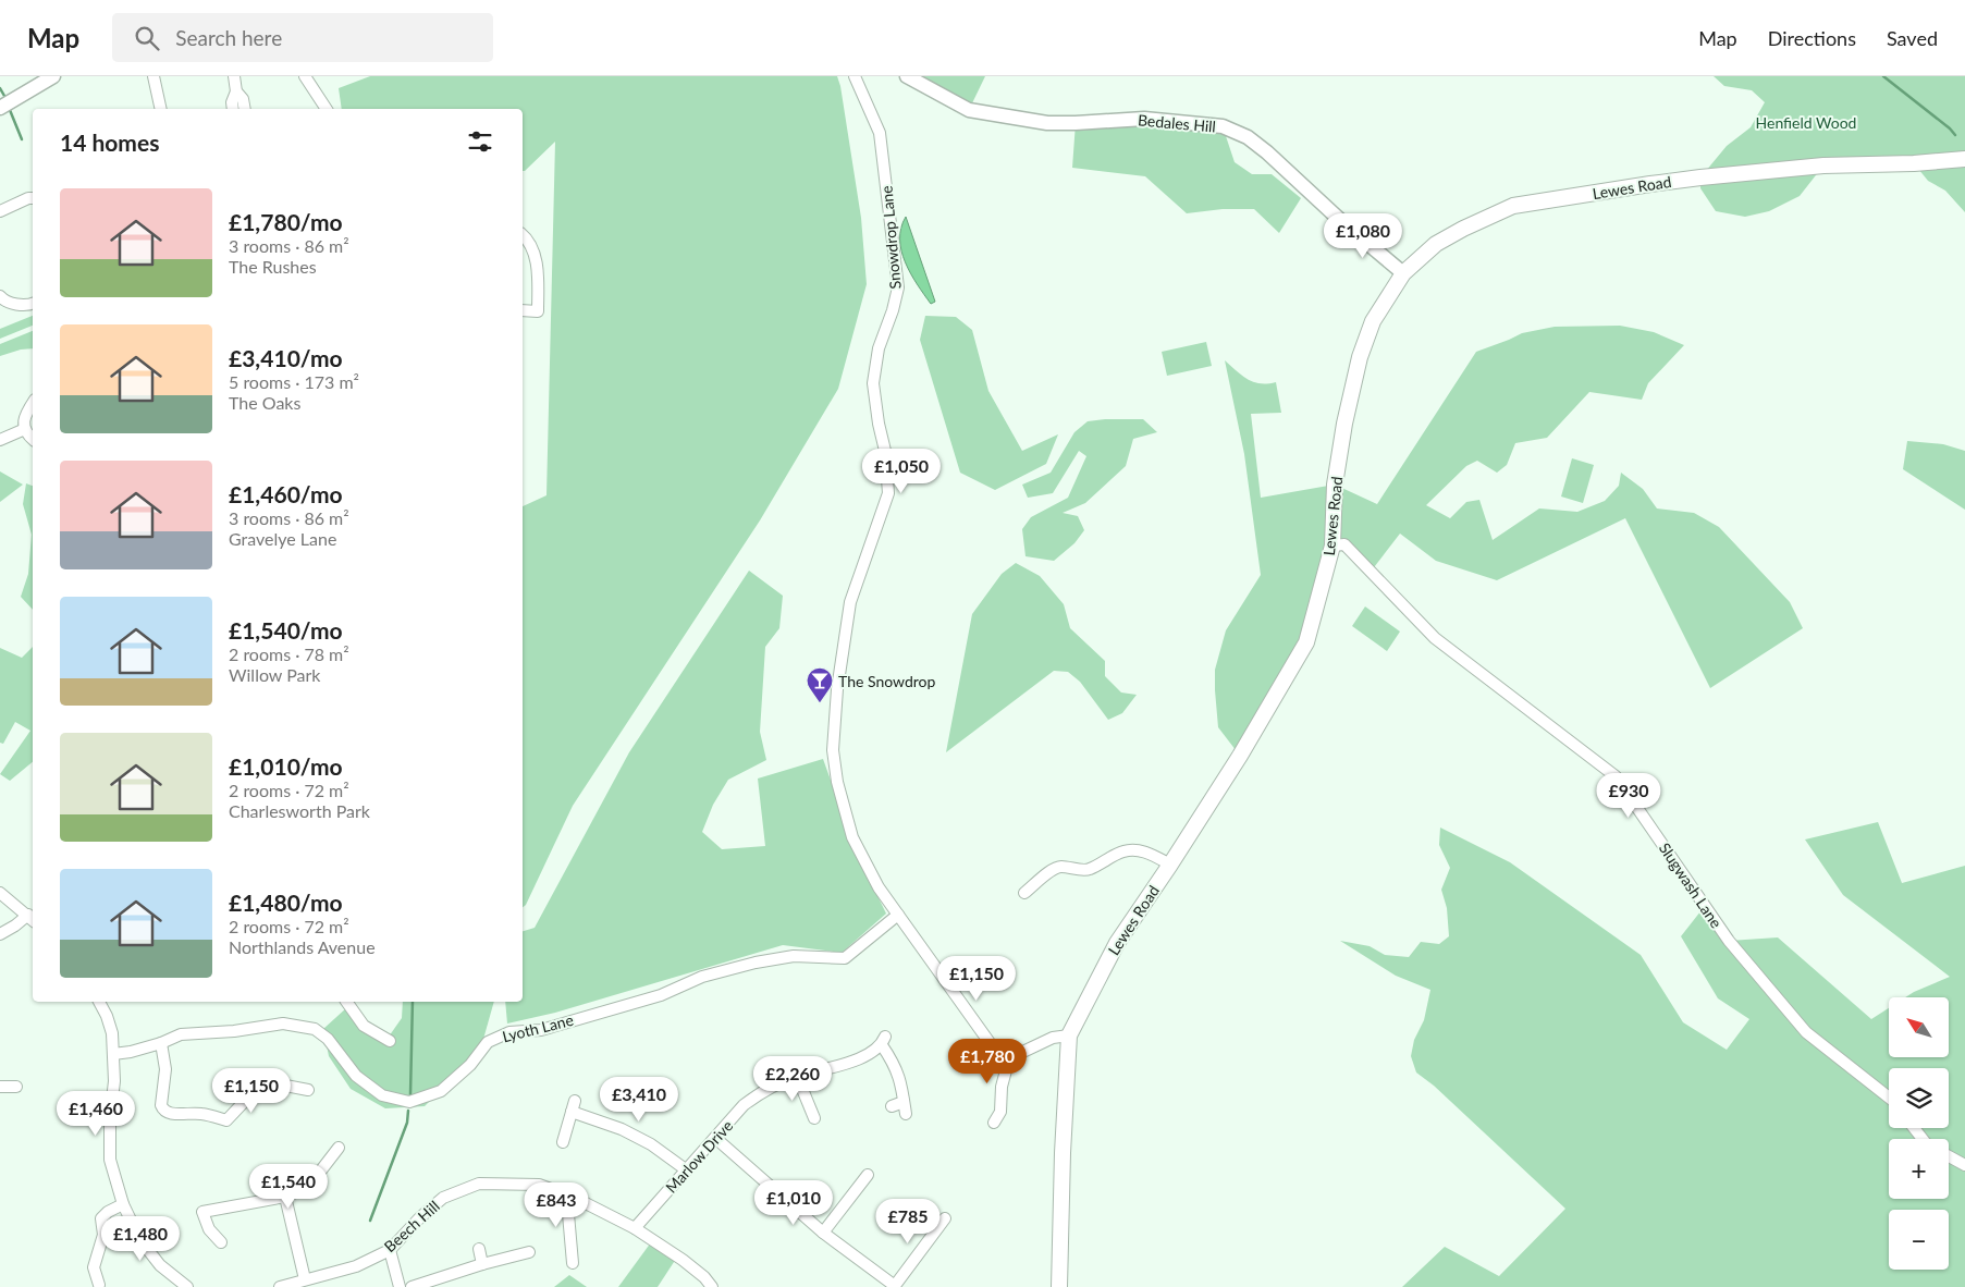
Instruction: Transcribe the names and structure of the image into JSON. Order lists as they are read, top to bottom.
{
  "streets": {
    "highway": ["Lewes Road"],
    "main road": ["Bedales Hill"],
    "street": [
      "Snowdrop Lane",
      "Slugwash Lane",
      "Lyoth Lane",
      "Marlow Drive",
      "Beech Hill"
    ]
  },
  "crossings": [
    ["Bedales Hill", "Lewes Road"],
    ["Lewes Road", "Slugwash Lane"],
    ["Snowdrop Lane", "Lyoth Lane"],
    ["Marlow Drive", "Beech Hill"]
  ],
  "parks": ["Henfield Wood"],
  "places": {
    "bar": ["The Snowdrop"]
  },
  "north": "top left",
  "page": {
    "header": "Map",
    "search": "Search here",
    "nav": ["Map", "Directions", "Saved"],
    "heading": "14 homes",
    "list": [
      {
        "name": "£1,780/mo",
        "note": "3 rooms · 86 m² · The Rushes"
      },
      {
        "name": "£3,410/mo",
        "note": "5 rooms · 173 m² · The Oaks"
      },
      {
        "name": "£1,460/mo",
        "note": "3 rooms · 86 m² · Gravelye Lane"
      },
      {
        "name": "£1,540/mo",
        "note": "2 rooms · 78 m² · Willow Park"
      },
      {
        "name": "£1,010/mo",
        "note": "2 rooms · 72 m² · Charlesworth Park"
      },
      {
        "name": "£1,480/mo",
        "note": "2 rooms · 72 m² · Northlands Avenue"
      }
    ],
    "price": [
      "£1,080",
      "£1,050",
      "£930",
      "£1,150",
      "£1,780",
      "£2,260",
      "£1,150",
      "£3,410",
      "£1,460",
      "£1,540",
      "£1,010",
      "£843",
      "£785",
      "£1,480"
    ],
    "map_buttons": ["+", "−"]
  }
}
